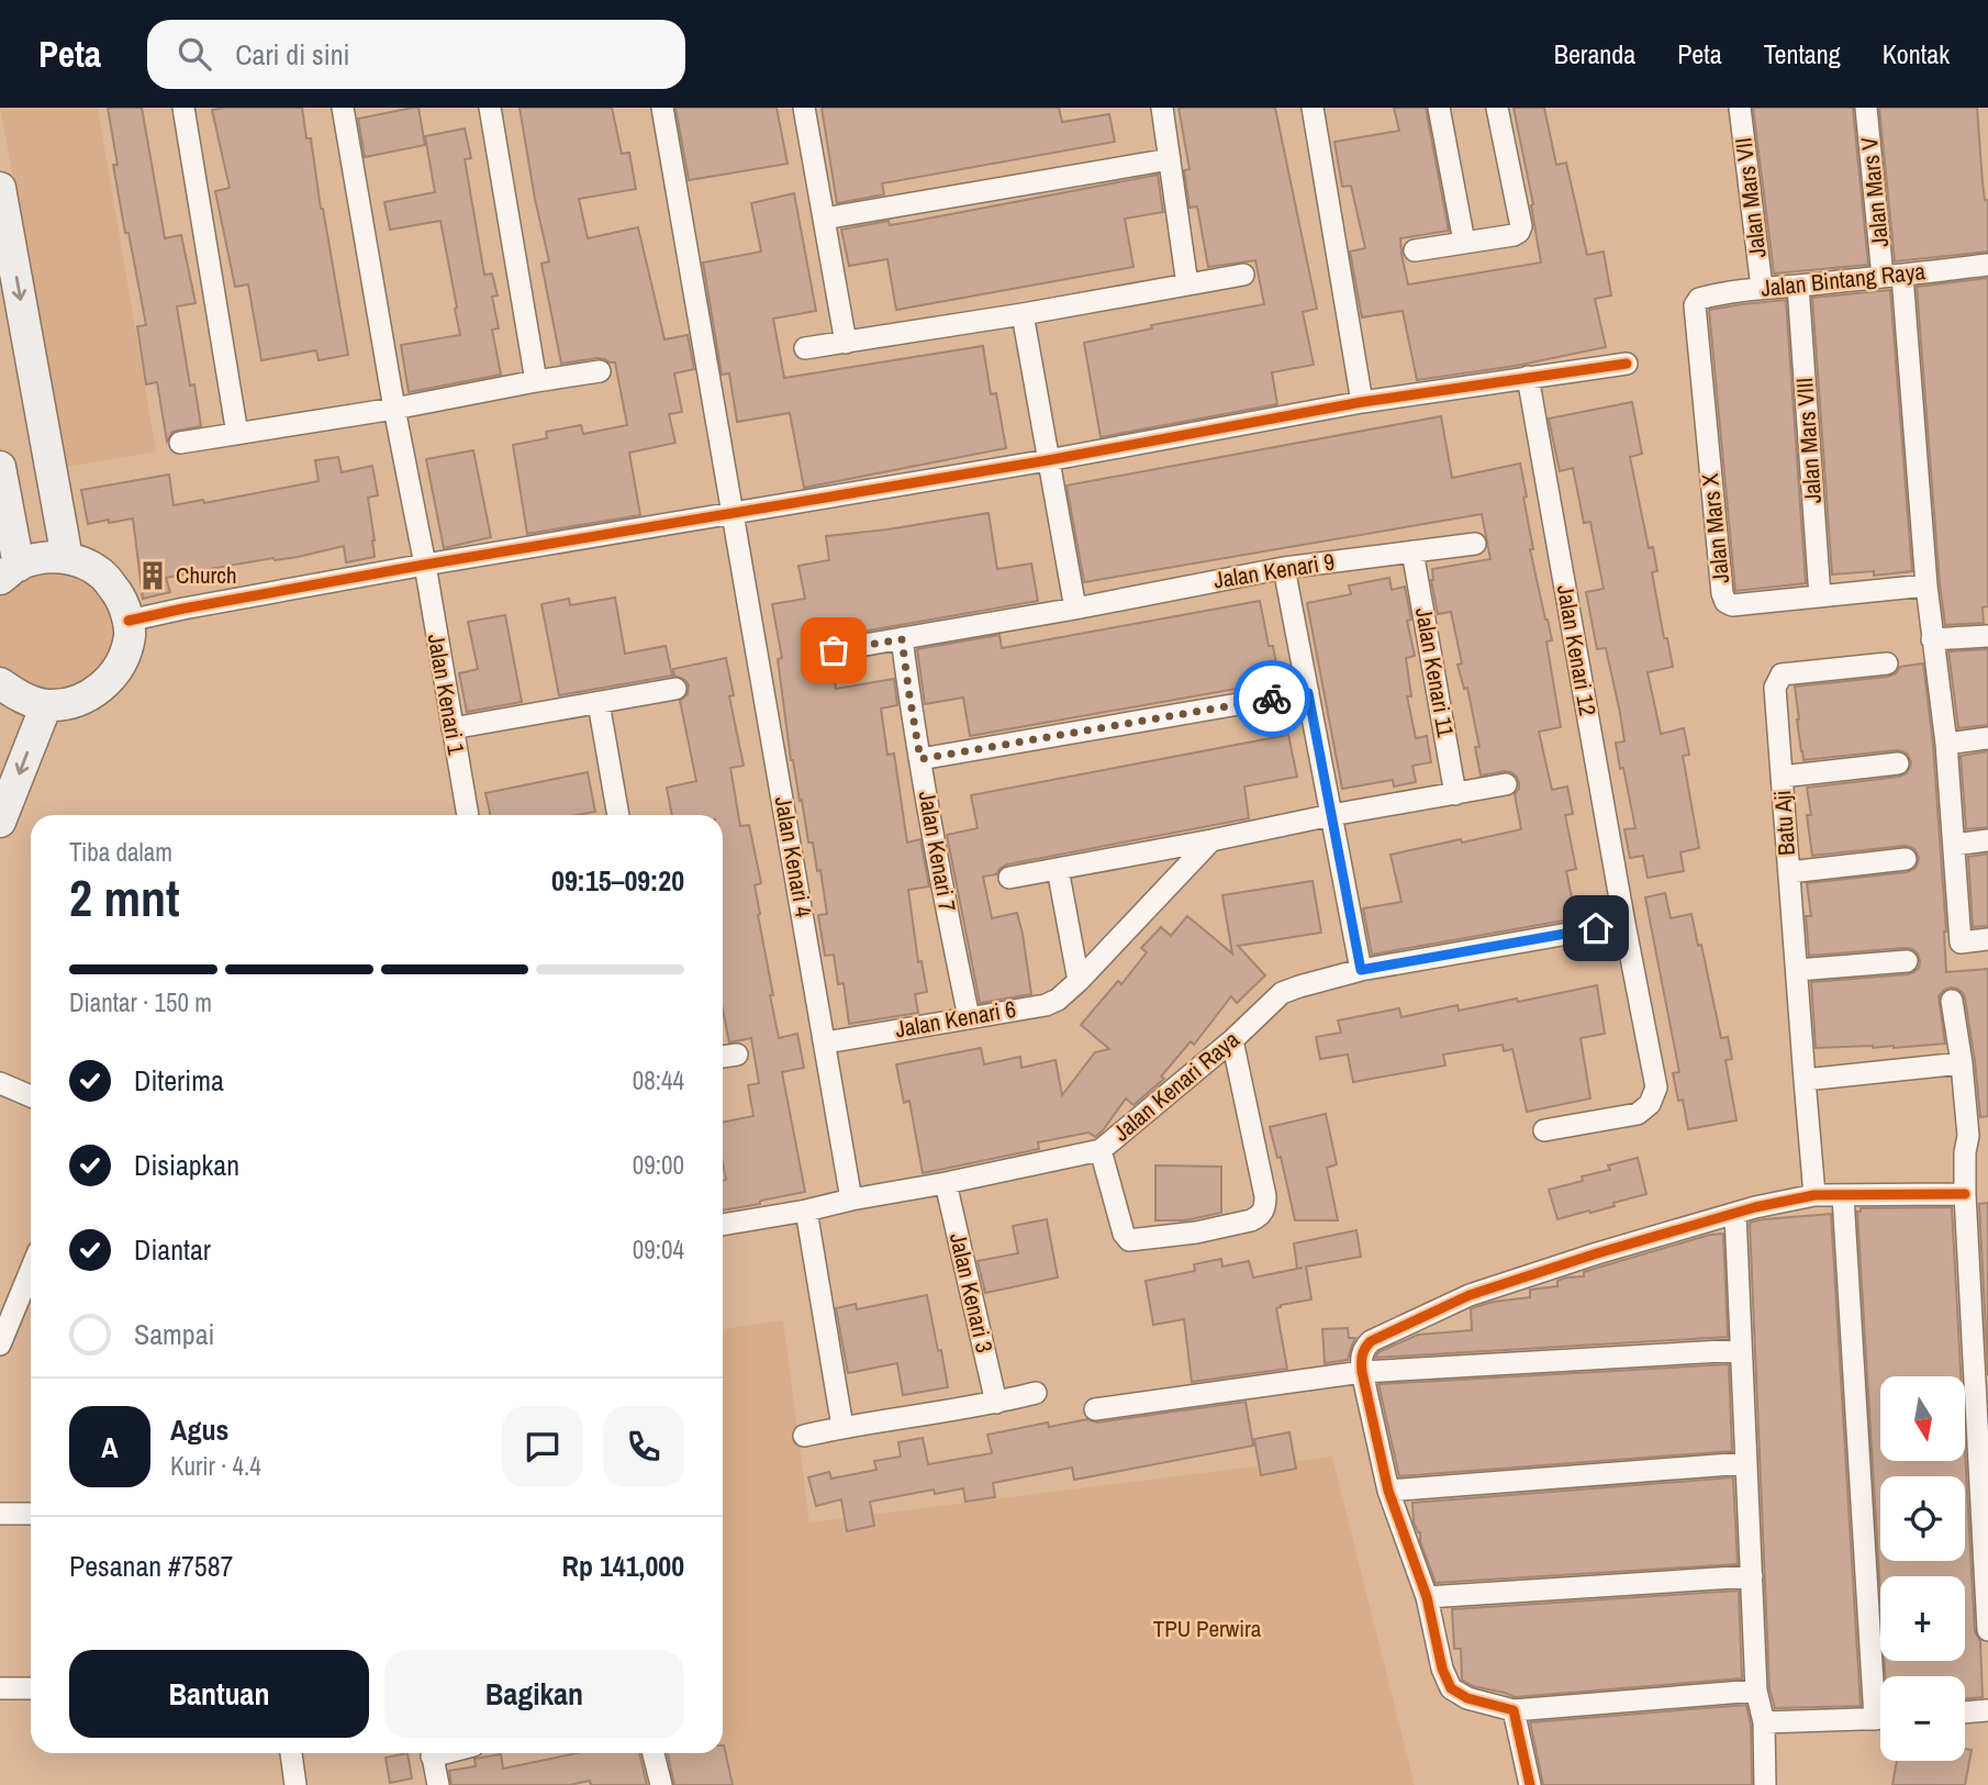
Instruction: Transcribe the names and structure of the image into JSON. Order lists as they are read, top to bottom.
{
  "streets": {
    "street": [
      "Jalan Mars V",
      "Jalan Mars VII",
      "Jalan Bintang Raya",
      "Jalan Mars VIII",
      "Jalan Mars X",
      "Jalan Kenari 9",
      "Jalan Kenari 12",
      "Jalan Kenari 11",
      "Jalan Kenari 1",
      "Batu Aji",
      "Jalan Kenari 7",
      "Jalan Kenari 4",
      "Jalan Kenari 6",
      "Jalan Kenari Raya",
      "Jalan Kenari 3"
    ]
  },
  "crossings": [
    ["Jalan Mars V", "Jalan Bintang Raya"],
    ["Jalan Mars V", "Jalan Mars X"],
    ["Jalan Mars VII", "Jalan Bintang Raya"],
    ["Jalan Bintang Raya", "Jalan Mars VIII"],
    ["Jalan Bintang Raya", "Jalan Mars X"],
    ["Jalan Mars VIII", "Jalan Mars X"],
    ["Jalan Kenari 9", "Jalan Kenari 11"],
    ["Jalan Kenari 9", "Jalan Kenari 7"],
    ["Jalan Kenari 12", "Jalan Kenari Raya"],
    ["Jalan Kenari 7", "Jalan Kenari 6"],
    ["Jalan Kenari 4", "Jalan Kenari 6"],
    ["Jalan Kenari 4", "Jalan Kenari Raya"],
    ["Jalan Kenari Raya", "Jalan Kenari 3"]
  ],
  "parks": ["TPU Perwira"],
  "places": {
    "building": ["Church"]
  },
  "north": "bottom",
  "page": {
    "header": "Peta",
    "search": "Cari di sini",
    "nav": [
      "Beranda",
      "Peta",
      "Tentang",
      "Kontak"
    ],
    "heading": ["2 mnt", "Tiba dalam", "09:15–09:20"],
    "panel": [
      "Agus",
      "Kurir · 4.4",
      "Pesanan #7587",
      "Rp 141,000"
    ],
    "bar": "Diantar · 150 m",
    "list": [
      ["Diterima", "08:44"],
      ["Disiapkan", "09:00"],
      ["Diantar", "09:04"],
      "Sampai"
    ],
    "map_buttons": ["+", "−"],
    "round": "A",
    "buttons": ["Bantuan", "Bagikan"]
  }
}
